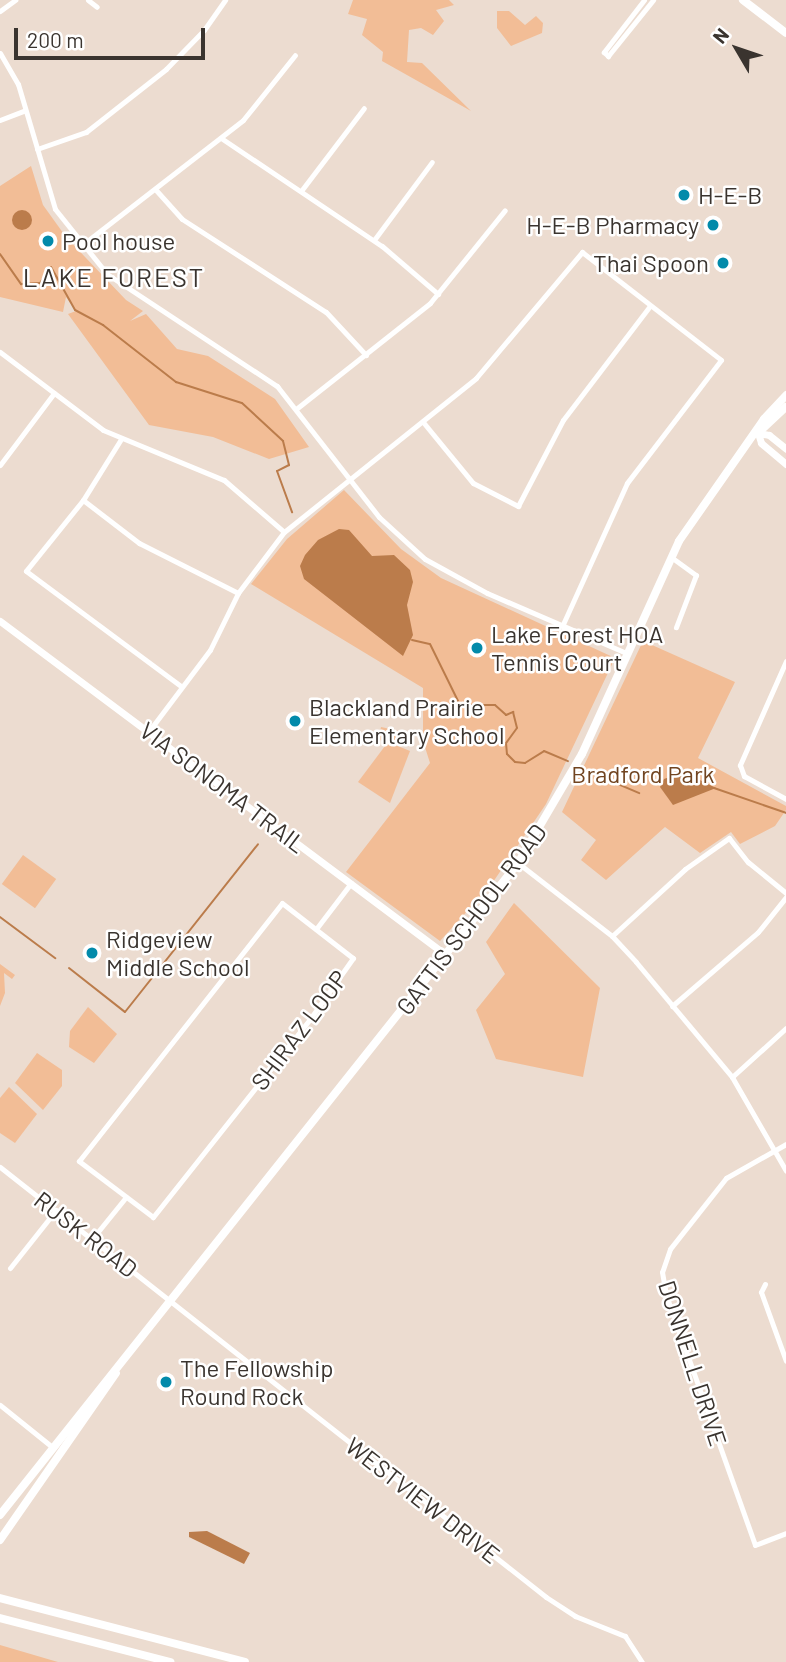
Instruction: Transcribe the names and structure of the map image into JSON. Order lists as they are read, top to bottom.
{
  "streets": {
    "main road": ["GATTIS SCHOOL ROAD"],
    "street": [
      "VIA SONOMA TRAIL",
      "SHIRAZ LOOP",
      "RUSK ROAD",
      "DONNELL DRIVE",
      "WESTVIEW DRIVE"
    ]
  },
  "crossings": [
    ["VIA SONOMA TRAIL", "GATTIS SCHOOL ROAD"],
    ["GATTIS SCHOOL ROAD", "RUSK ROAD"],
    ["GATTIS SCHOOL ROAD", "WESTVIEW DRIVE"],
    ["RUSK ROAD", "WESTVIEW DRIVE"]
  ],
  "districts": ["LAKE FOREST"],
  "parks": ["Bradford Park"],
  "places": [
    "H-E-B",
    "H-E-B Pharmacy",
    "Pool house",
    "Thai Spoon",
    "Lake Forest HOA Tennis Court",
    "Blackland Prairie Elementary School",
    "Ridgeview Middle School",
    "The Fellowship Round Rock"
  ],
  "scale_bar": "200 m",
  "north": "top left"
}
